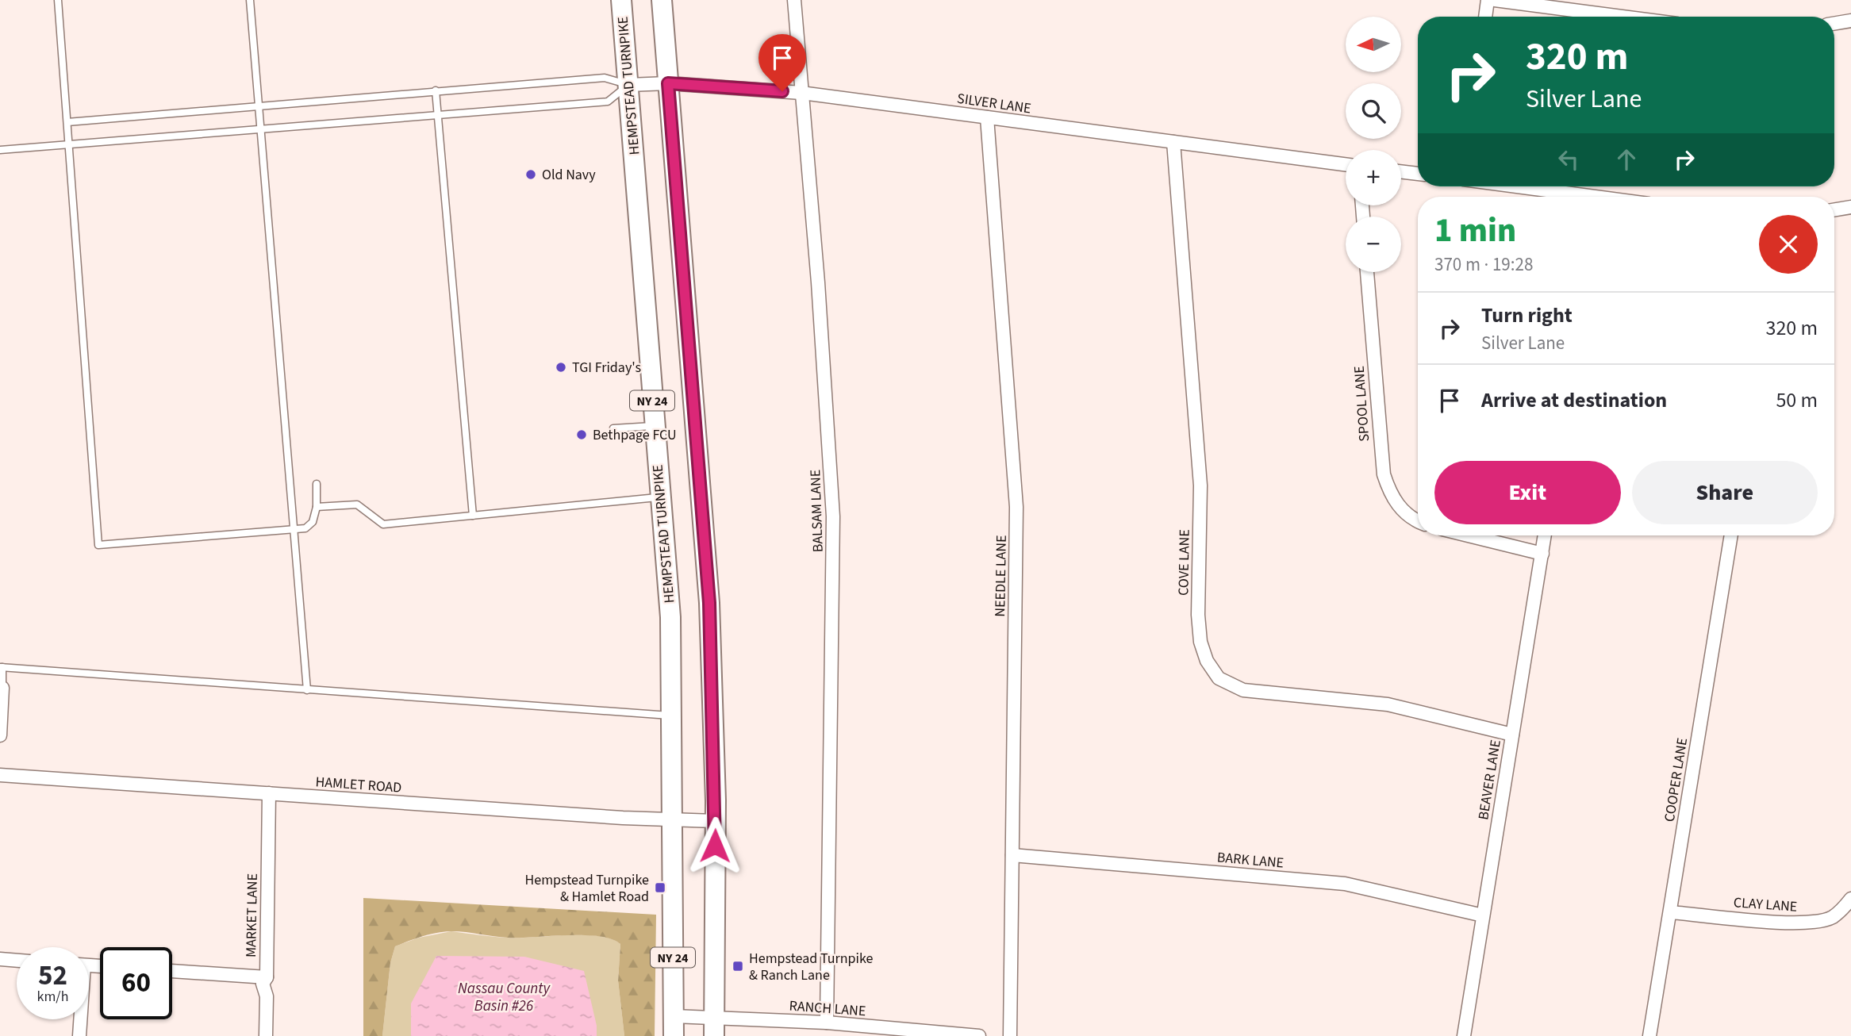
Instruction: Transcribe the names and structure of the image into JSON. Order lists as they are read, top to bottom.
{
  "streets": {
    "main road": ["HEMPSTEAD TURNPIKE", "NY 24"],
    "street": [
      "SILVER LANE",
      "SPOOL LANE",
      "BALSAM LANE",
      "COVE LANE",
      "NEEDLE LANE",
      "BEAVER LANE",
      "COOPER LANE",
      "HAMLET ROAD",
      "BARK LANE",
      "CLAY LANE",
      "MARKET LANE",
      "RANCH LANE"
    ]
  },
  "crossings": [
    ["HEMPSTEAD TURNPIKE", "SILVER LANE"],
    ["HEMPSTEAD TURNPIKE", "HAMLET ROAD"],
    ["HEMPSTEAD TURNPIKE", "RANCH LANE"],
    ["SILVER LANE", "NY 24"],
    ["SILVER LANE", "BALSAM LANE"],
    ["SILVER LANE", "COVE LANE"],
    ["SILVER LANE", "NEEDLE LANE"],
    ["NY 24", "HAMLET ROAD"],
    ["NY 24", "RANCH LANE"],
    ["BALSAM LANE", "RANCH LANE"],
    ["COVE LANE", "BEAVER LANE"],
    ["NEEDLE LANE", "BARK LANE"],
    ["BEAVER LANE", "BARK LANE"],
    ["COOPER LANE", "CLAY LANE"],
    ["HAMLET ROAD", "MARKET LANE"]
  ],
  "water": ["Nassau County Basin #26"],
  "places": {
    "other": ["Old Navy", "TGI Friday's", "Bethpage FCU"],
    "transit": ["Hempstead Turnpike & Hamlet Road", "Hempstead Turnpike & Ranch Lane"]
  },
  "north": "left",
  "page": {
    "map_buttons": ["+", "−"],
    "turn": ["320 m", "Silver Lane"],
    "heading": ["1 min", "370 m · 19:28"],
    "list": [
      {
        "name": "Turn right",
        "note": "Silver Lane",
        "value": "320 m"
      },
      {
        "name": "Arrive at destination",
        "value": "50 m"
      }
    ],
    "buttons": ["Exit", "Share"],
    "speed": "52 km/h",
    "limit": "60"
  }
}
